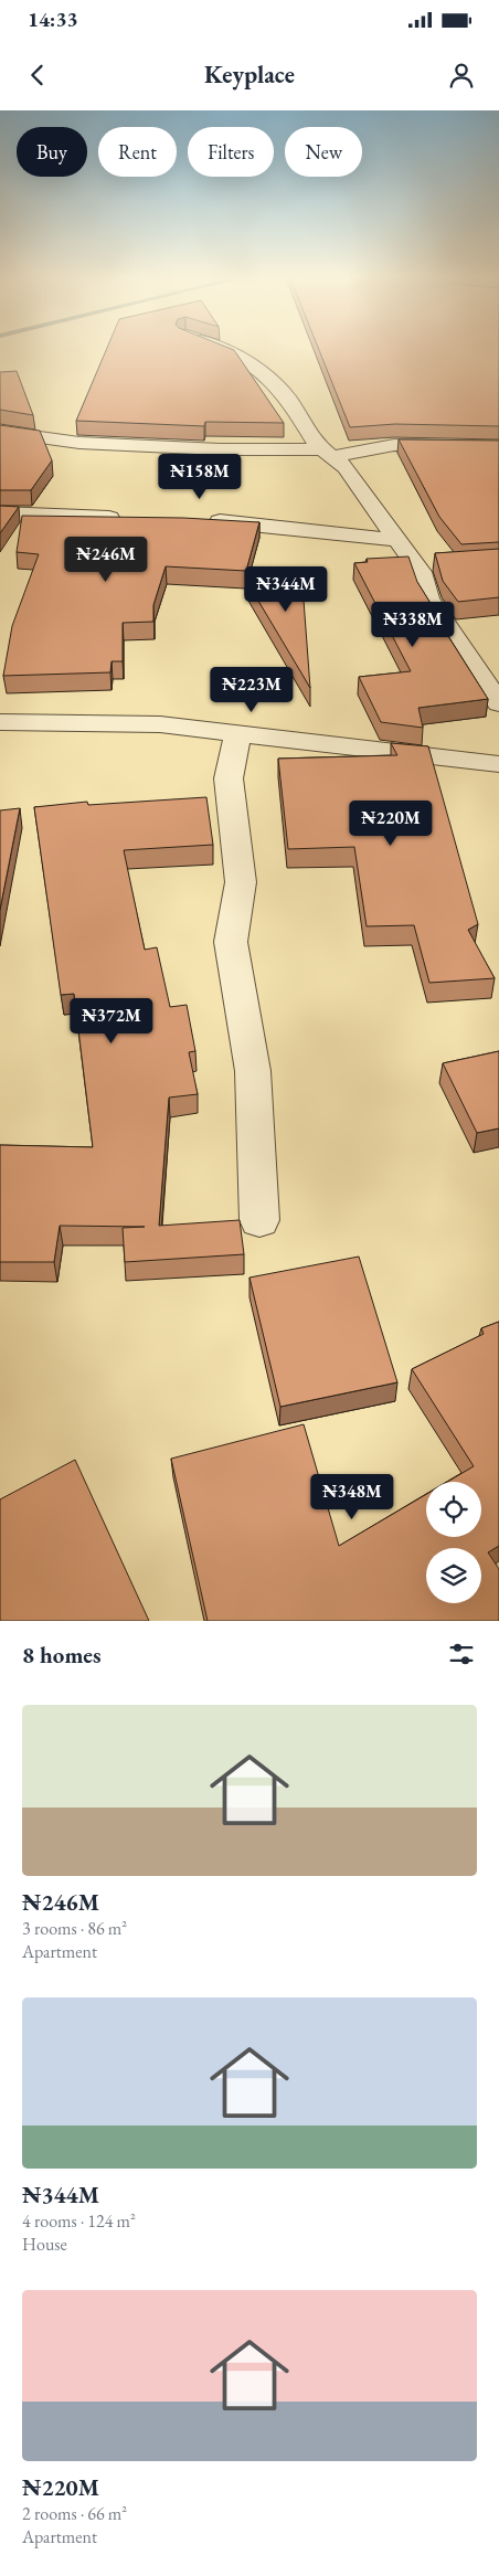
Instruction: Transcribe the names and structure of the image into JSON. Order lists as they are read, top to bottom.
{
  "page": {
    "status": "14:33",
    "header": "Keyplace",
    "chip": [
      "Buy",
      "Rent",
      "Filters",
      "New"
    ],
    "price": [
      "₦158M",
      "₦246M",
      "₦344M",
      "₦338M",
      "₦223M",
      "₦220M",
      "₦372M",
      "₦348M"
    ],
    "heading": "8 homes",
    "list": [
      {
        "name": "₦246M",
        "note": "3 rooms · 86 m² · Apartment"
      },
      {
        "name": "₦344M",
        "note": "4 rooms · 124 m² · House"
      },
      {
        "name": "₦220M",
        "note": "2 rooms · 66 m² · Apartment"
      }
    ]
  }
}
